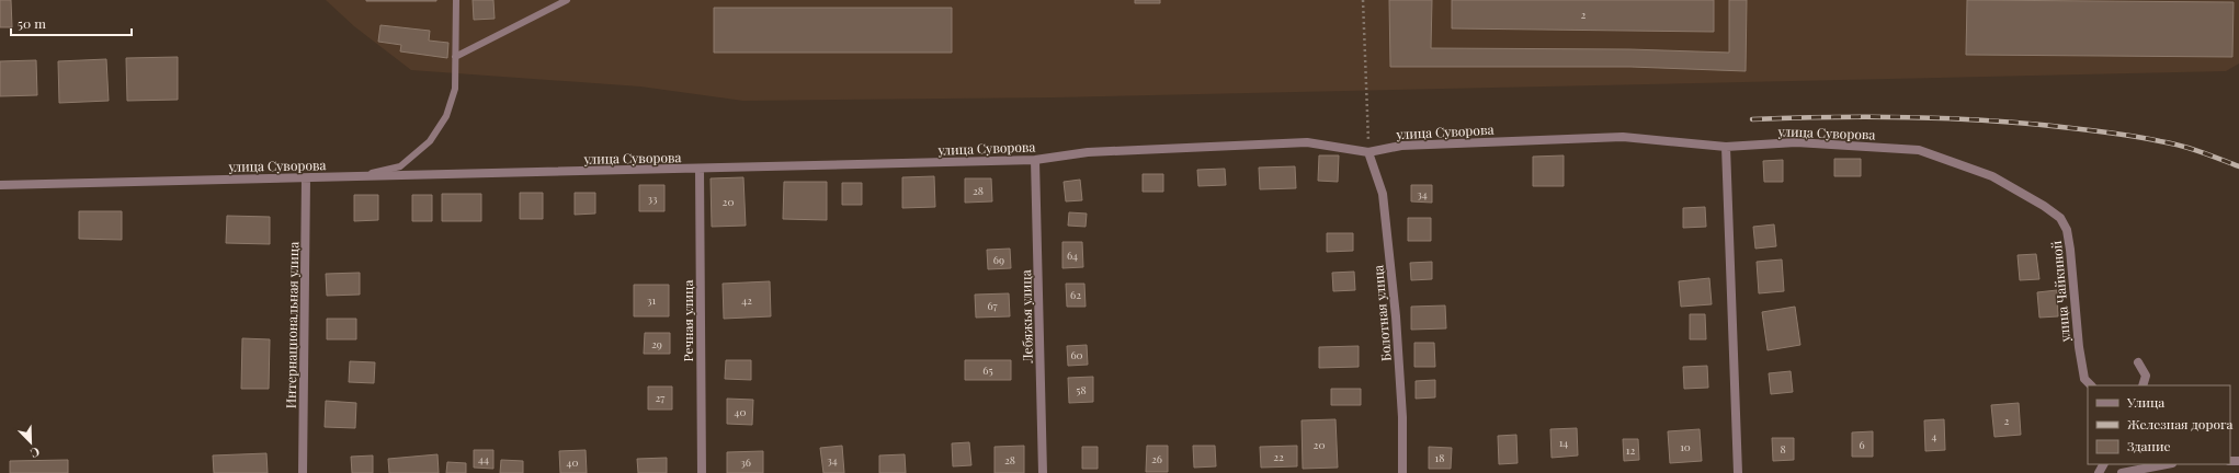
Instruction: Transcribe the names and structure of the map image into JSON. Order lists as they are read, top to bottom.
{
  "streets": {
    "street": [
      "улица Суворова",
      "улица Чайкиной",
      "Болотная улица",
      "Лебяжья улица",
      "Речная улица",
      "Интернациональная улица"
    ]
  },
  "crossings": [
    ["улица Суворова", "улица Чайкиной"],
    ["улица Суворова", "Болотная улица"],
    ["улица Суворова", "Лебяжья улица"],
    ["улица Суворова", "Речная улица"],
    ["улица Суворова", "Интернациональная улица"]
  ],
  "house_numbers": [
    "2",
    "28",
    "34",
    "33",
    "20",
    "64",
    "69",
    "62",
    "31",
    "42",
    "67",
    "29",
    "60",
    "65",
    "58",
    "27",
    "40",
    "2",
    "4",
    "14",
    "20",
    "6",
    "10",
    "8",
    "12",
    "22",
    "18",
    "44",
    "26",
    "34",
    "28",
    "40",
    "36"
  ],
  "legend": ["Улица", "Железная дорога", "Здание"],
  "scale_bar": "50 m",
  "north": "bottom right"
}
